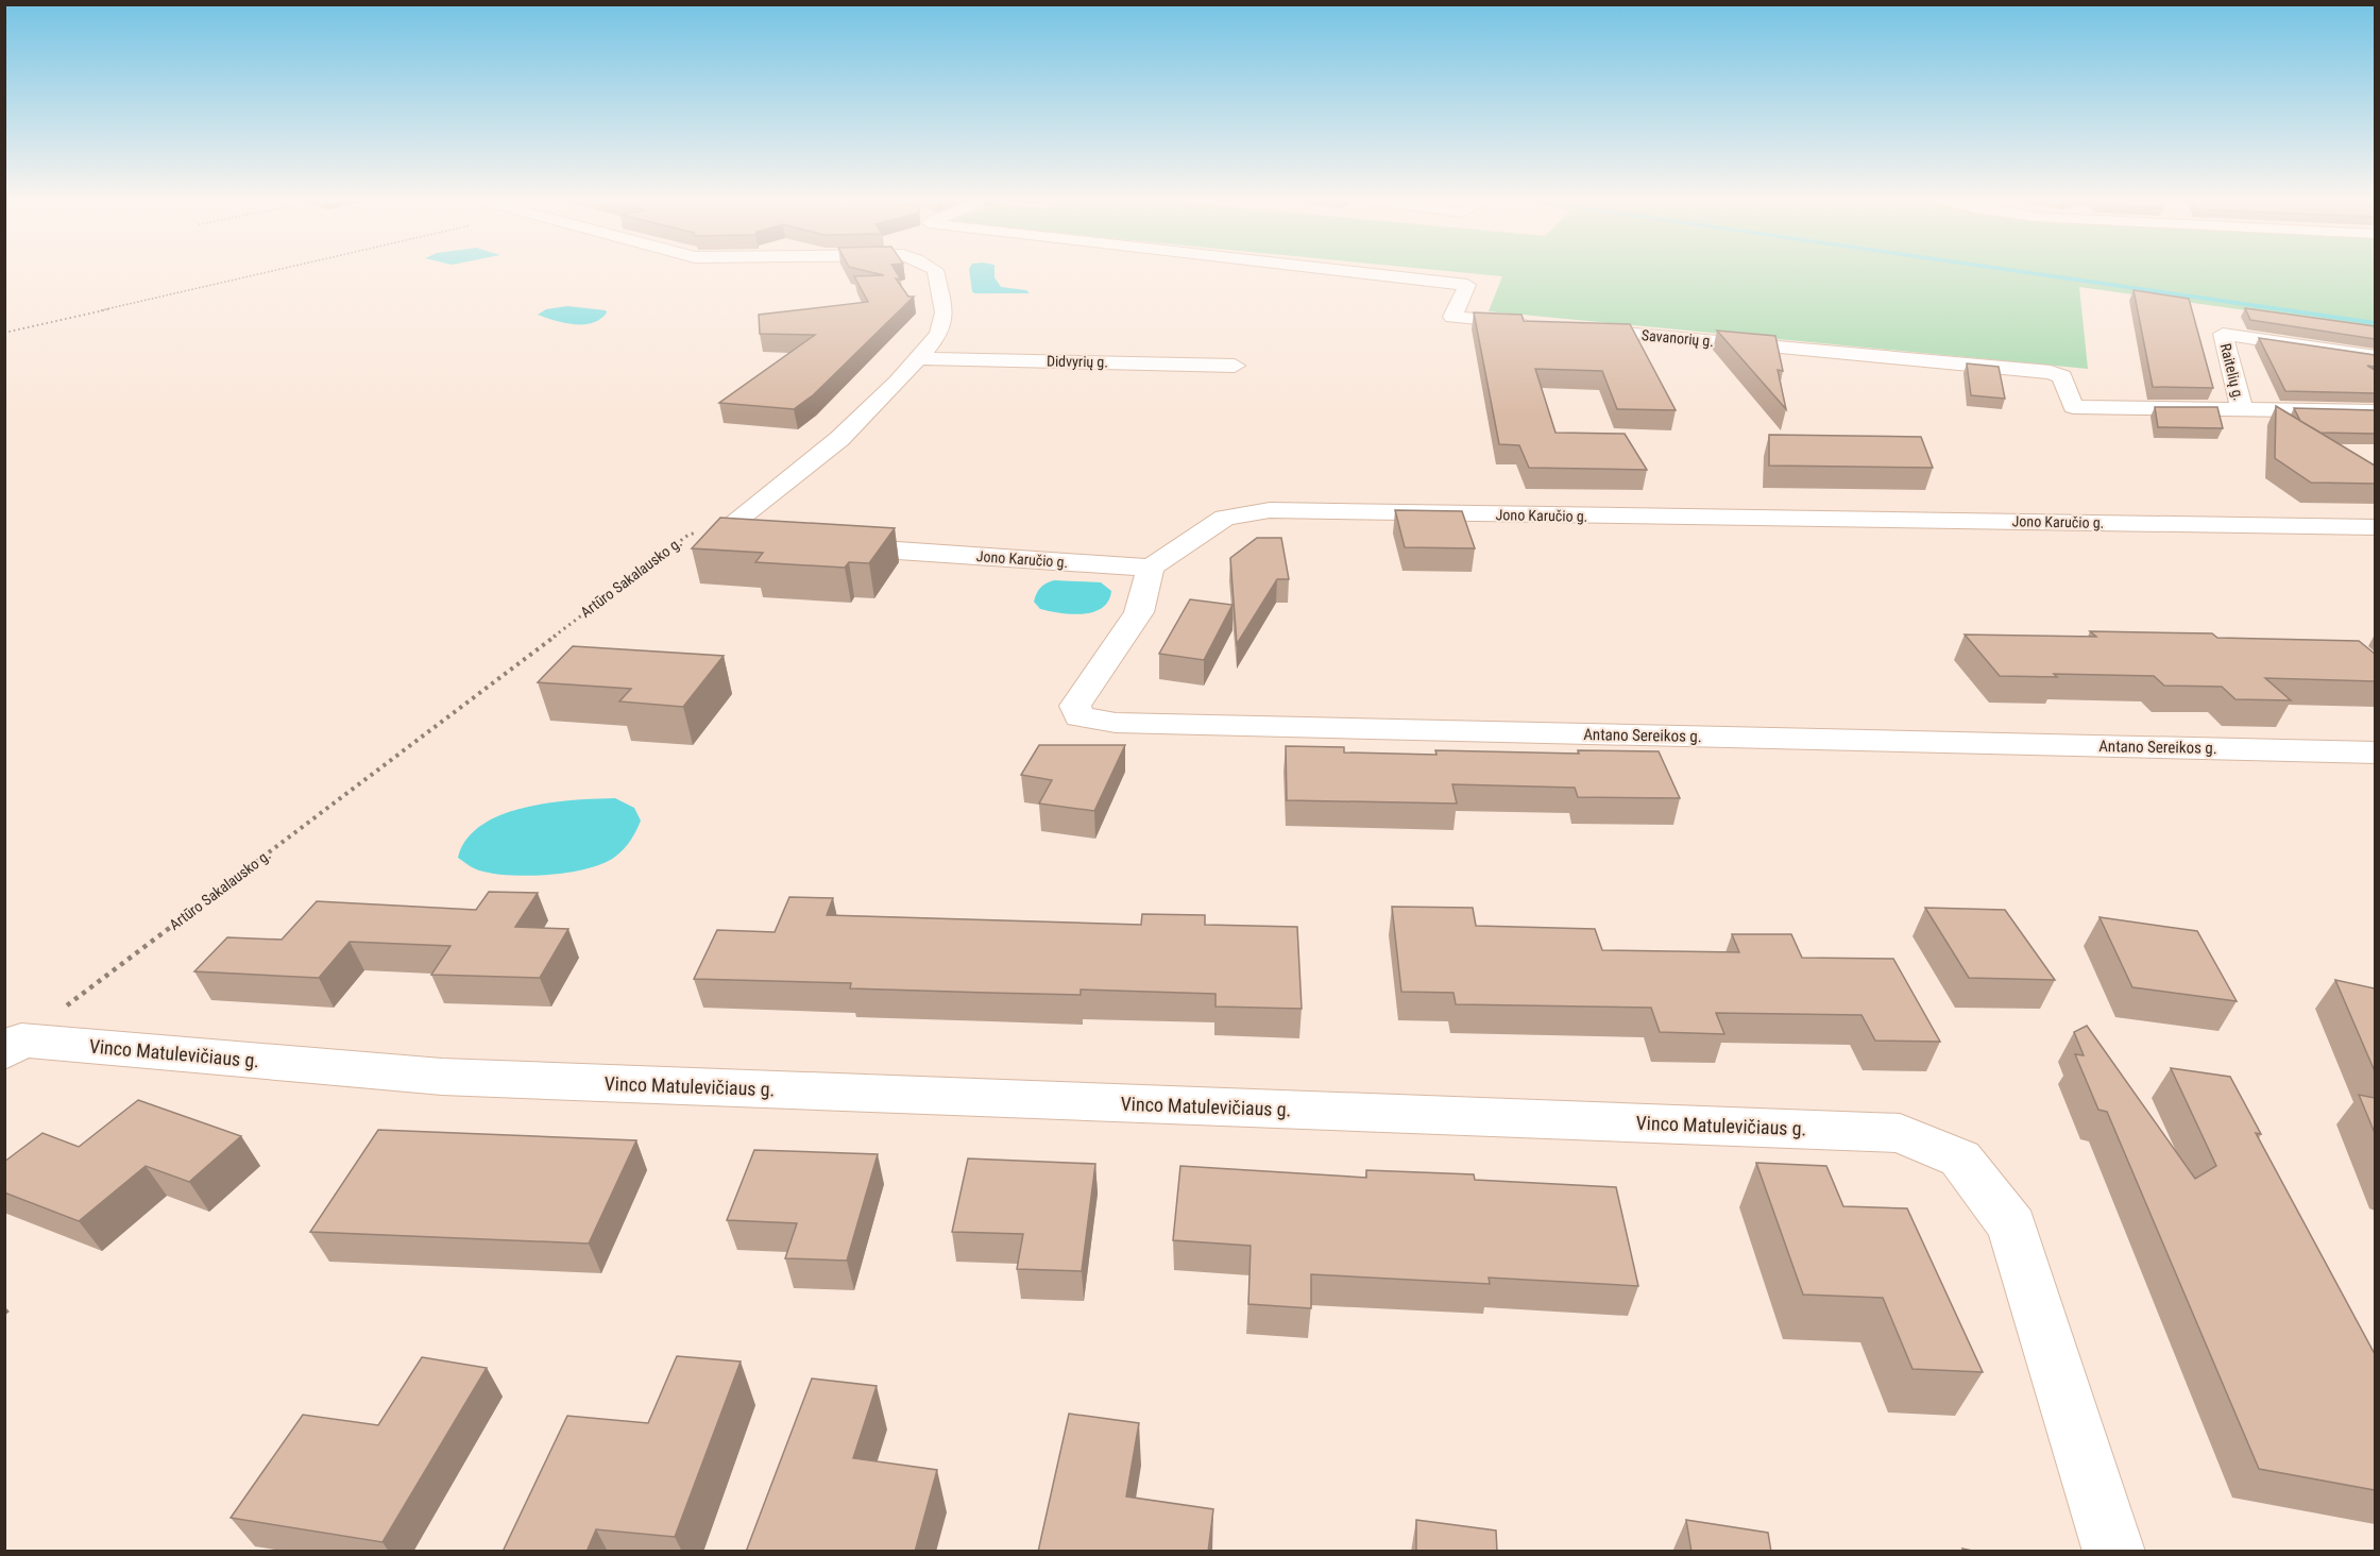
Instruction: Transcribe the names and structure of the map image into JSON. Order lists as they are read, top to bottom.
{
  "streets": {
    "street": [
      "Savanorių g.",
      "Didvyrių g.",
      "Raitelių g.",
      "Jono Karučio g.",
      "Antano Sereikos g.",
      "Vinco Matulevičiaus g."
    ],
    "path": ["Artūro Sakalausko g."]
  },
  "crossings": [
    ["Savanorių g.", "Raitelių g."],
    ["Jono Karučio g.", "Antano Sereikos g."],
    ["Artūro Sakalausko g.", "Vinco Matulevičiaus g."]
  ]
}
